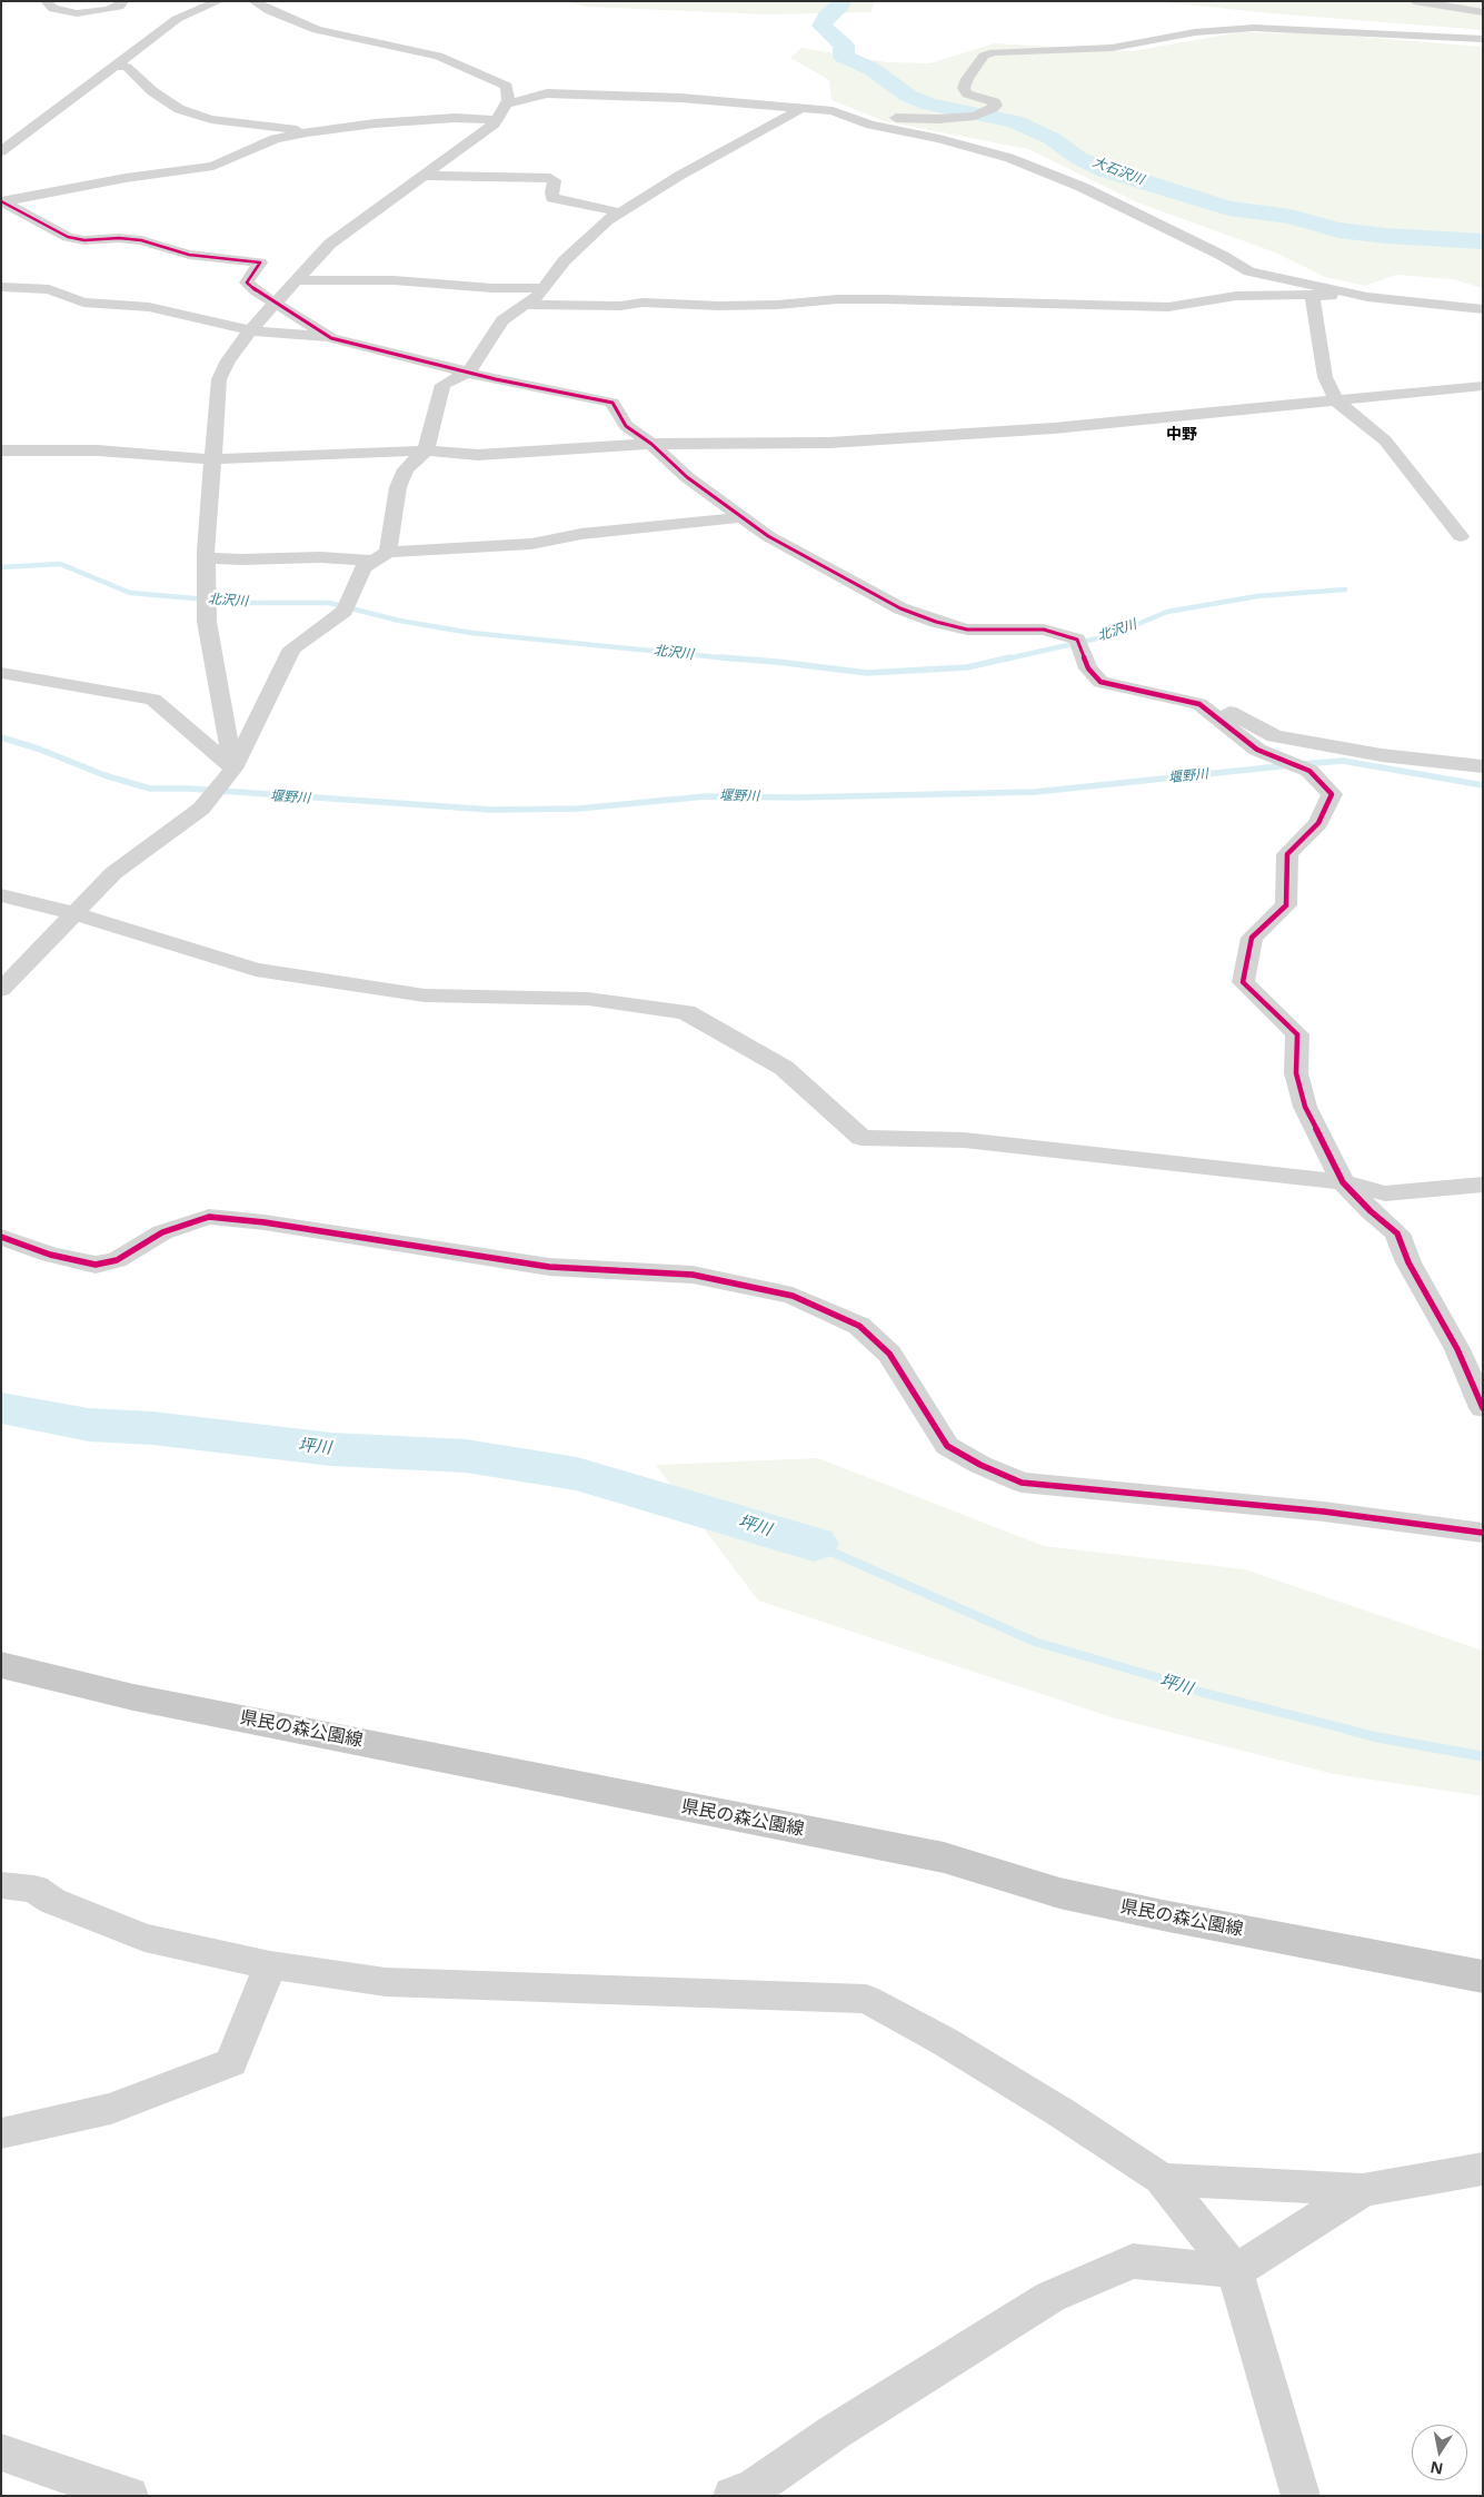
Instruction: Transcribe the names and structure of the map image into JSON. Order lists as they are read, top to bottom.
{
  "streets": {
    "main road": ["県民の森公園線"]
  },
  "districts": ["中野"],
  "water": [
    "大石沢川",
    "北沢川",
    "堰野川",
    "坪川"
  ],
  "north": "bottom"
}
